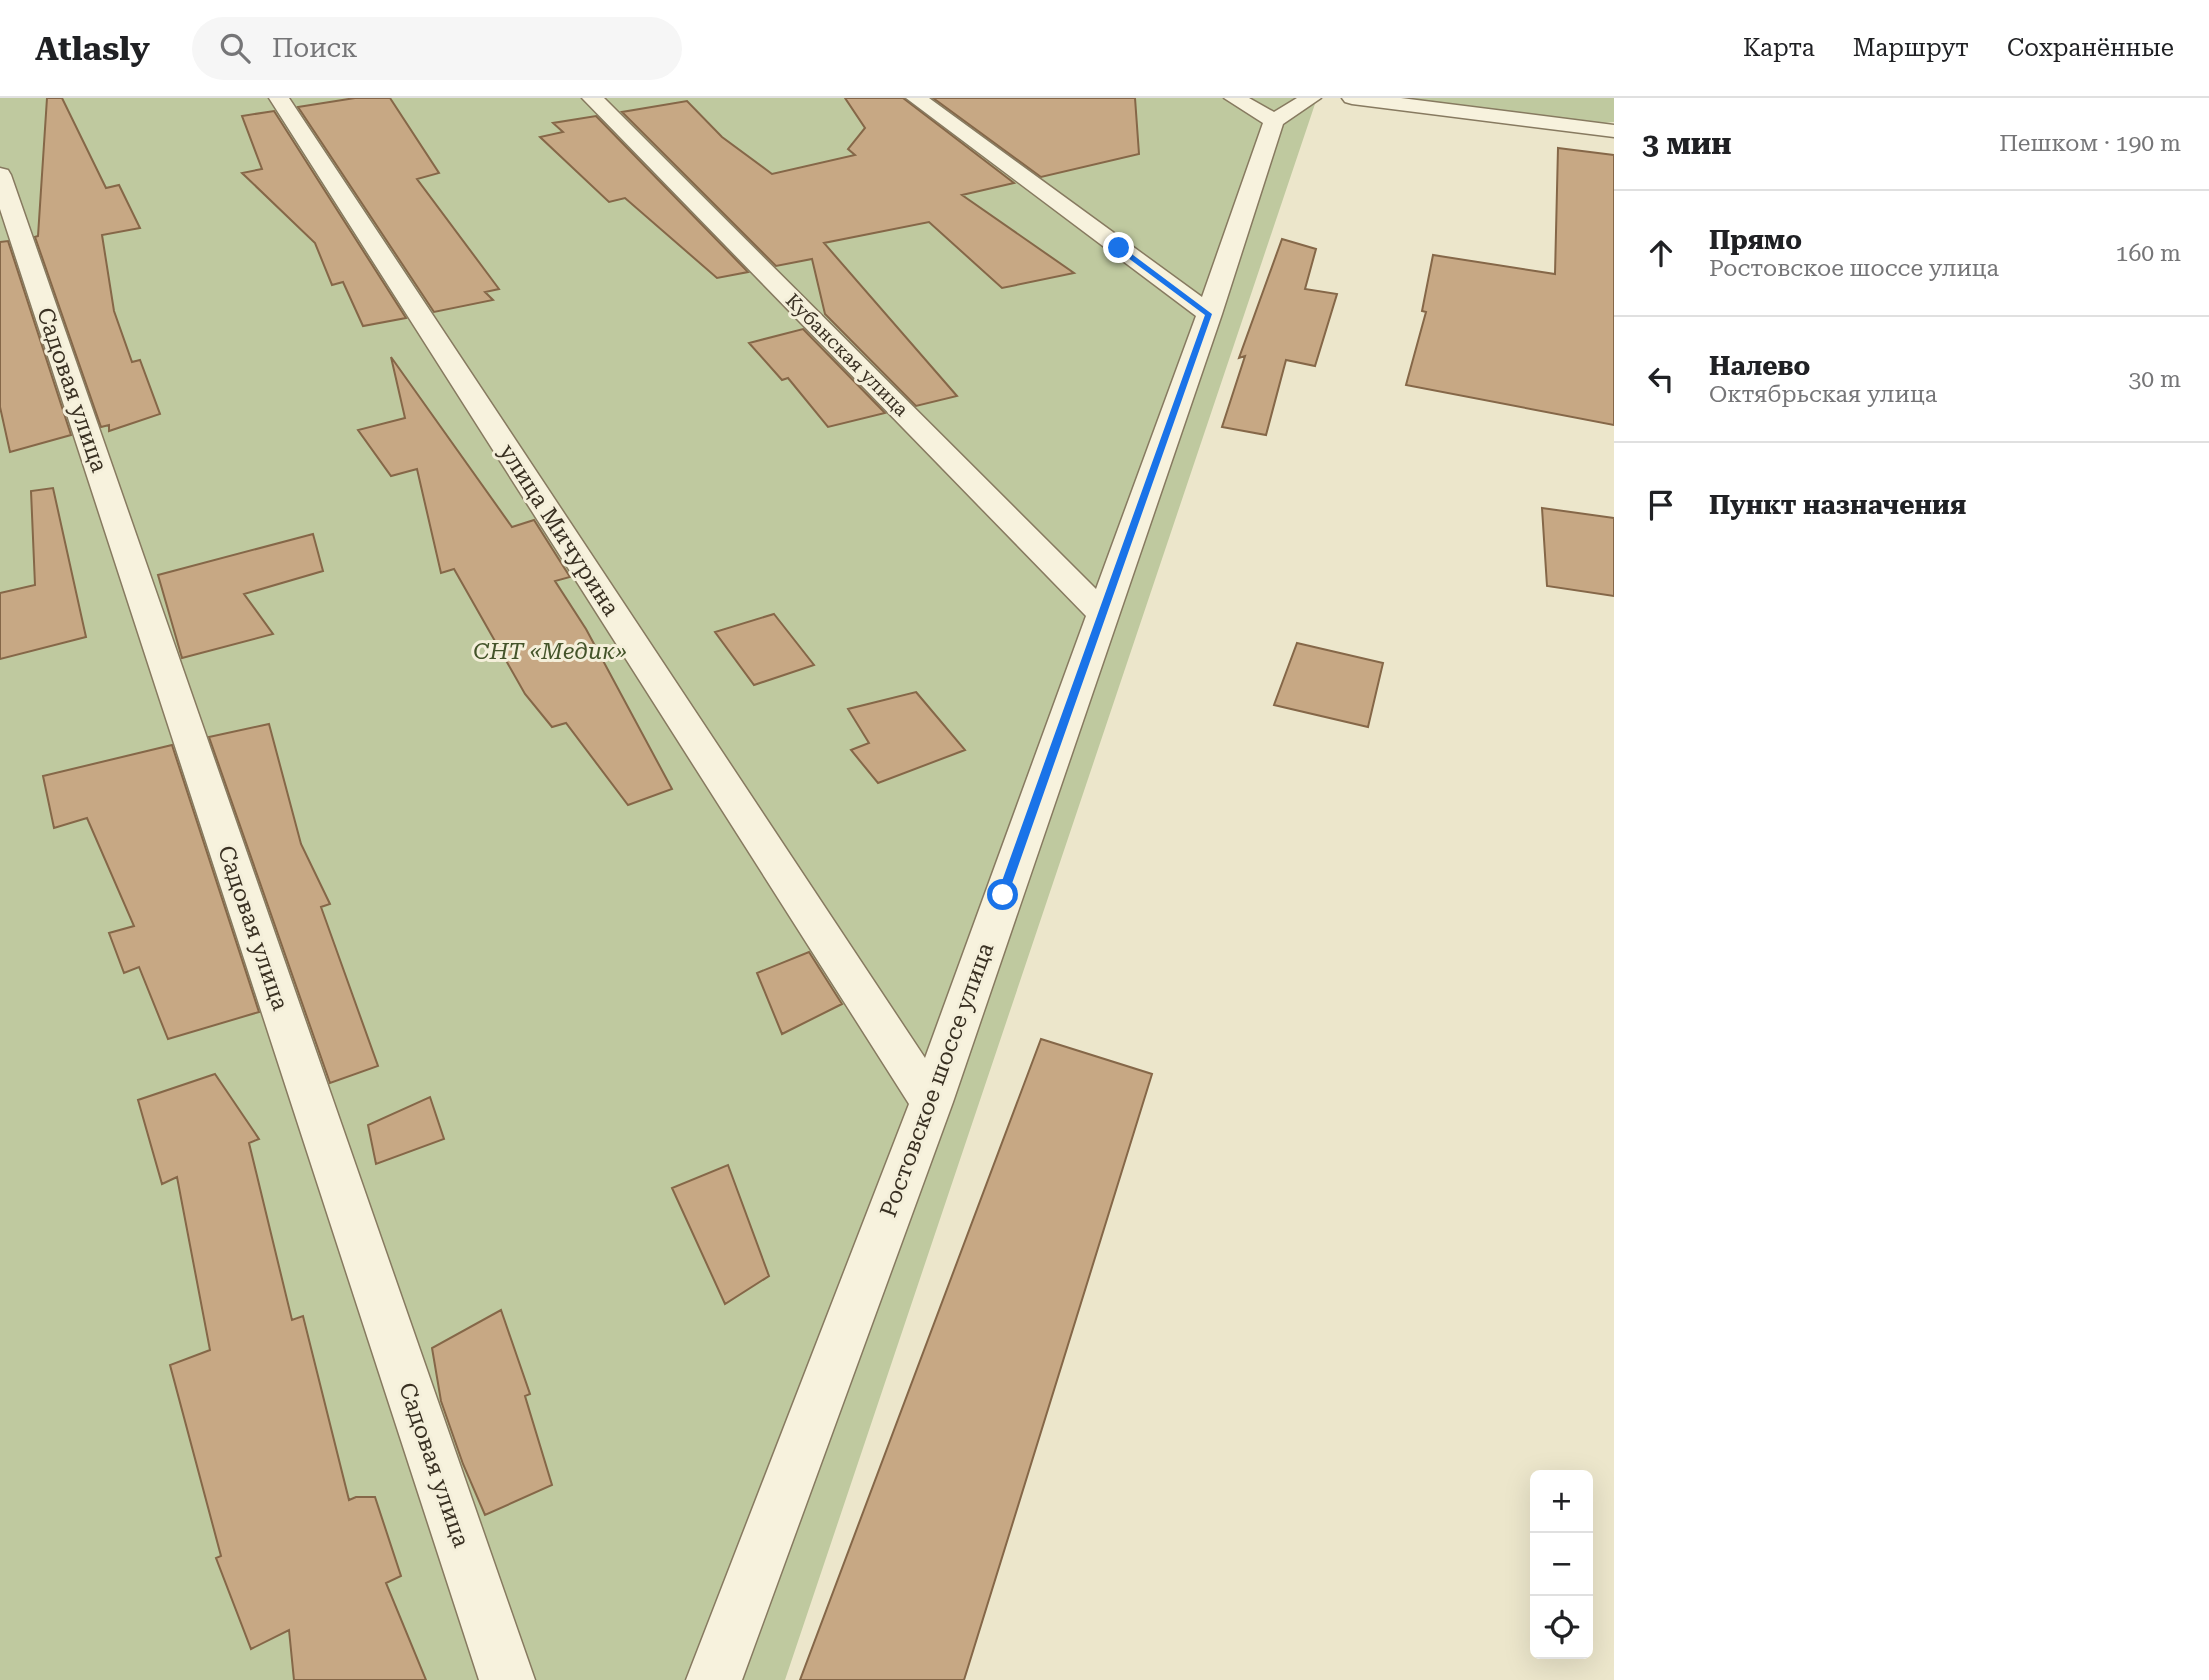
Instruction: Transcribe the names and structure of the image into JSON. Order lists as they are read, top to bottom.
{
  "streets": {
    "street": [
      "Кубанская улица",
      "Садовая улица",
      "улица Мичурина",
      "Ростовское шоссе улица"
    ]
  },
  "crossings": [
    ["Кубанская улица", "Ростовское шоссе улица"],
    ["улица Мичурина", "Ростовское шоссе улица"]
  ],
  "parks": ["СНТ «Медик»"],
  "page": {
    "header": "Atlasly",
    "search": "Поиск",
    "nav": ["Карта", "Маршрут", "Сохранённые"],
    "heading": ["3 мин", "Пешком · 190 m"],
    "list": [
      ["Прямо", "Ростовское шоссе улица", "160 m"],
      ["Налево", "Октябрьская улица", "30 m"],
      "Пункт назначения"
    ],
    "map_buttons": ["+", "−"]
  }
}
